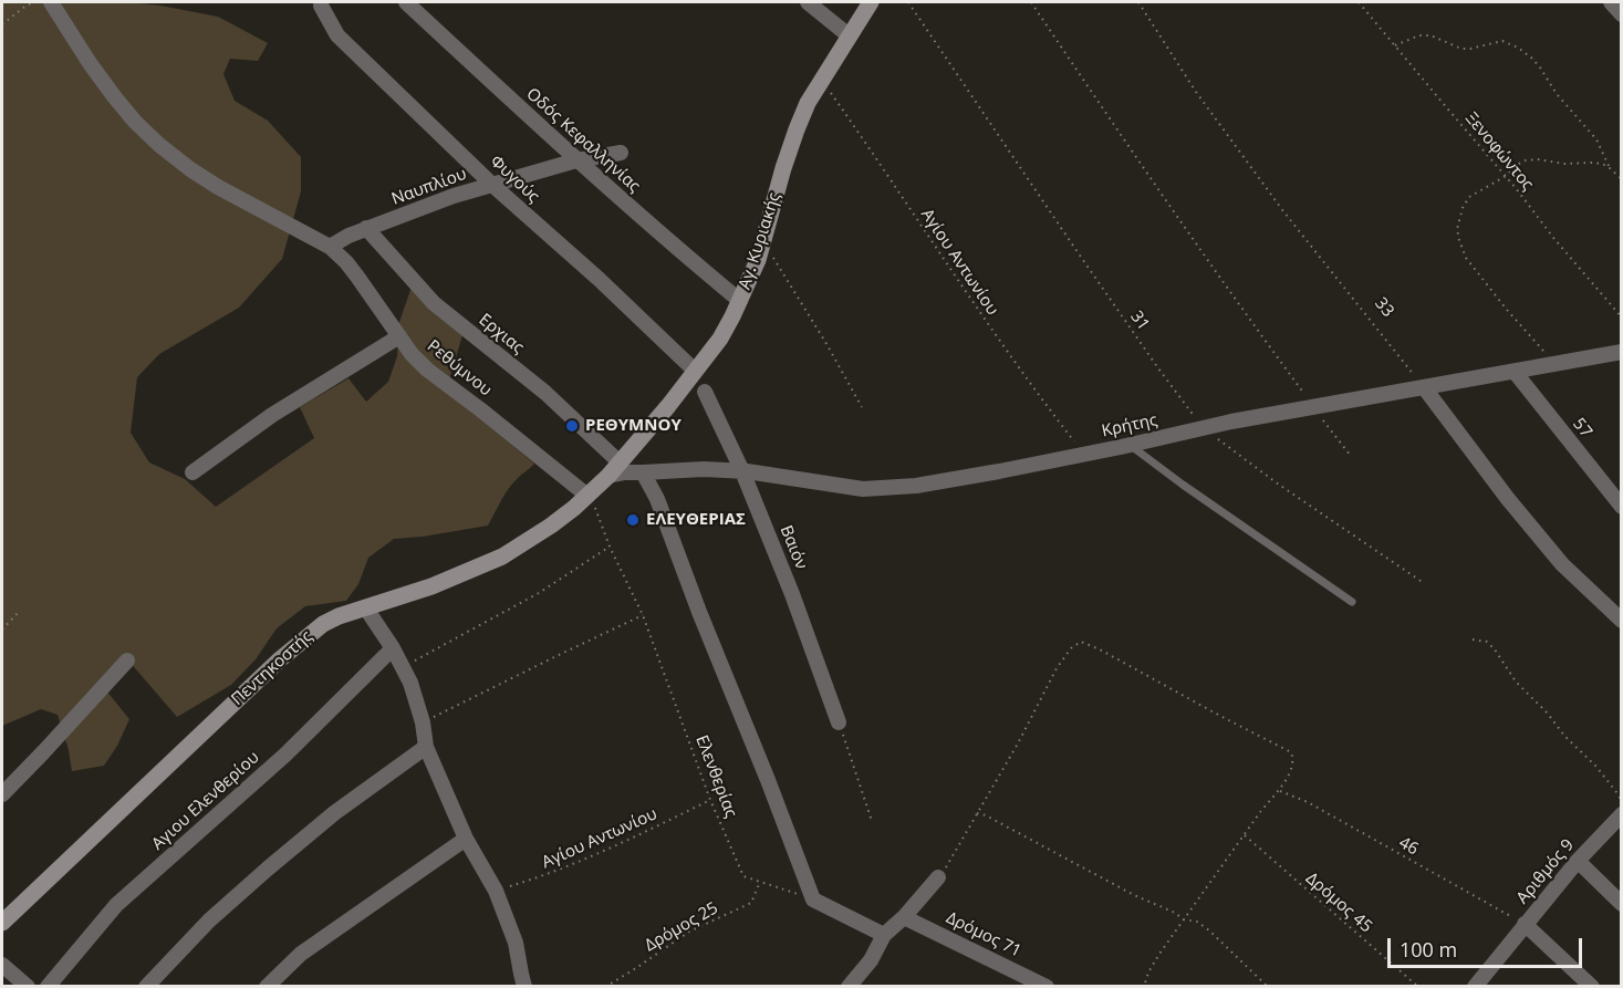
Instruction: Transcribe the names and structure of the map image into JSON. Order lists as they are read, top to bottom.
{
  "streets": {
    "street": [
      "Οδός Κεφαλληνίας",
      "Φυγούς",
      "Ναυπλίου",
      "Αγ. Κυριακής",
      "Ερχιας",
      "Ρεθύμνου",
      "Κρήτης",
      "57",
      "Βαιόν",
      "Πεντηκοστής",
      "Αγιου Ελενθερίου",
      "Αριθμός 9",
      "Δρόμος 71"
    ],
    "path": [
      "Ξενοφώντος",
      "Αγίου Αντωνίου",
      "33",
      "31",
      "Ελενθερίας",
      "46",
      "Δρόμος 45",
      "Δρόμος 25"
    ]
  },
  "crossings": [
    ["Οδός Κεφαλληνίας", "Ναυπλίου"],
    ["Οδός Κεφαλληνίας", "Αγ. Κυριακής"],
    ["Φυγούς", "Ναυπλίου"],
    ["Φυγούς", "Αγ. Κυριακής"],
    ["Ναυπλίου", "Ερχιας"],
    ["Ναυπλίου", "Ρεθύμνου"],
    ["Αγ. Κυριακής", "Αγίου Αντωνίου"],
    ["Αγ. Κυριακής", "Ερχιας"],
    ["Αγ. Κυριακής", "Πεντηκοστής"],
    ["Αγίου Αντωνίου", "Κρήτης"],
    ["Αγίου Αντωνίου", "Ελενθερίας"],
    ["33", "Κρήτης"],
    ["31", "Κρήτης"],
    ["Ερχιας", "Πεντηκοστής"],
    ["Ρεθύμνου", "Πεντηκοστής"],
    ["Ρεθύμνου", "Ελενθερίας"],
    ["Κρήτης", "57"],
    ["Κρήτης", "Βαιόν"],
    ["Κρήτης", "Πεντηκοστής"],
    ["Πεντηκοστής", "Ελενθερίας"],
    ["Ελενθερίας", "Δρόμος 25"],
    ["46", "Αριθμός 9"]
  ],
  "places": ["ΡΕΘΥΜΝΟΥ", "ΕΛΕΥΘΕΡΙΑΣ"],
  "scale_bar": "100 m"
}
